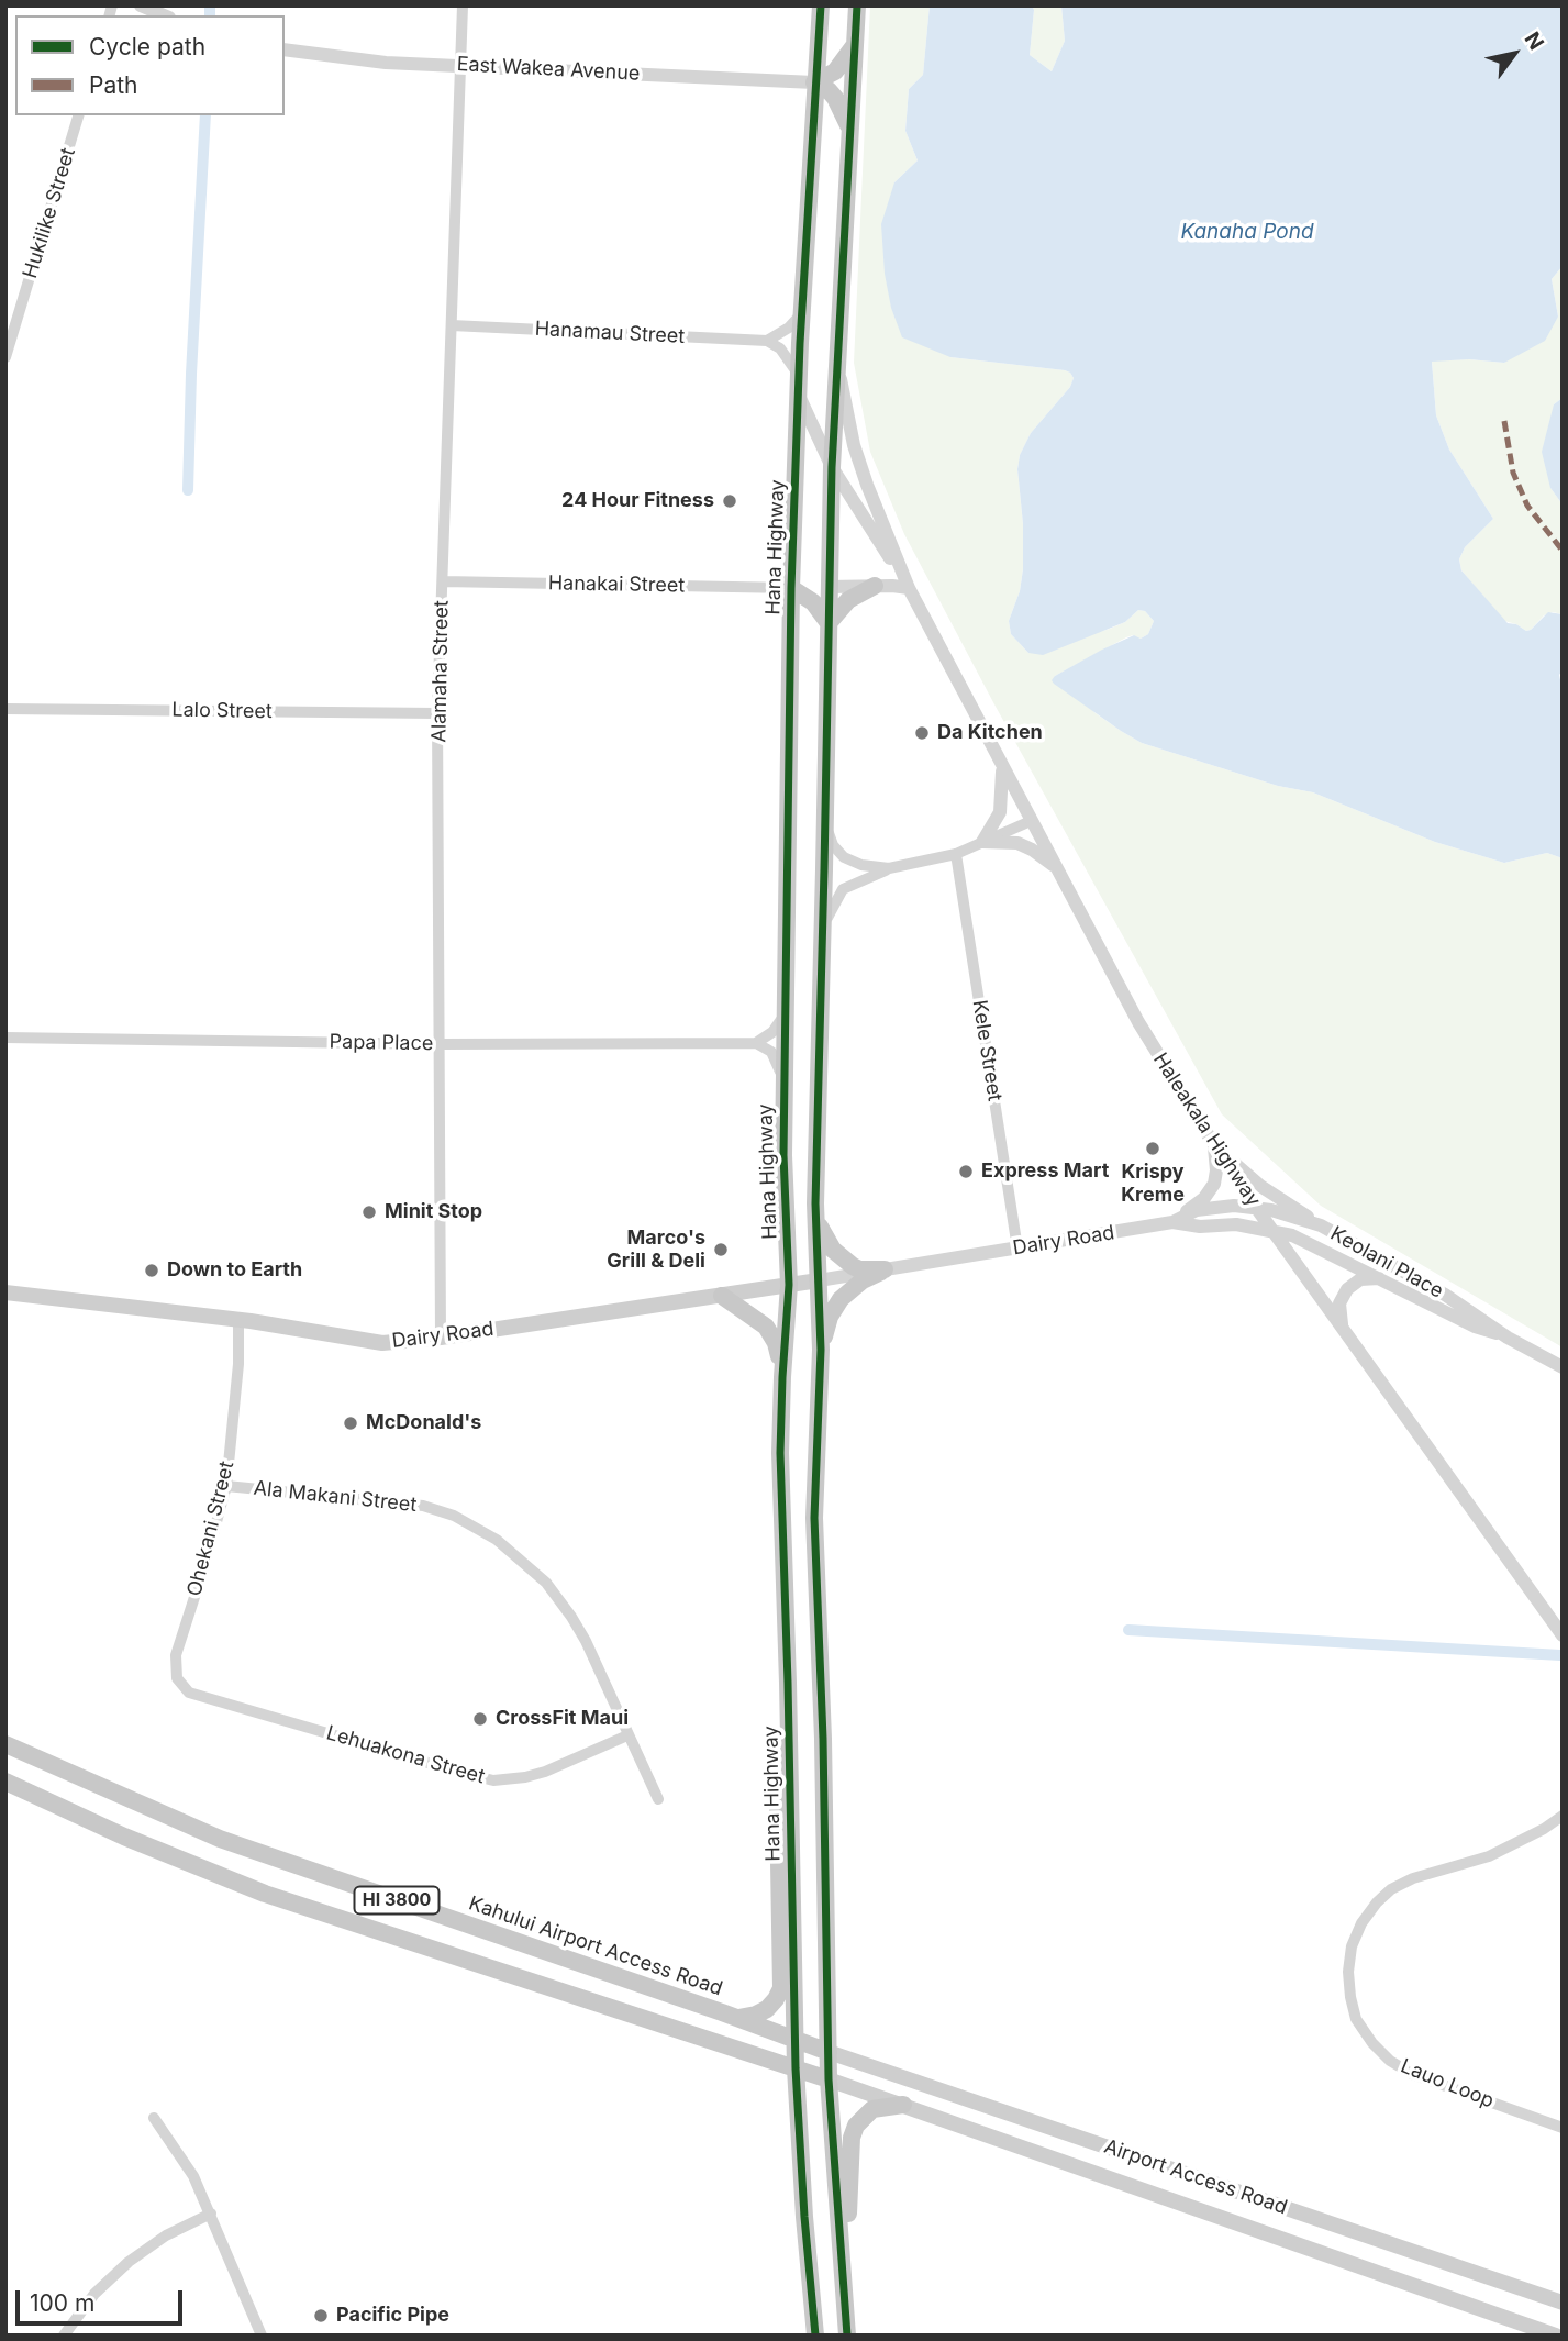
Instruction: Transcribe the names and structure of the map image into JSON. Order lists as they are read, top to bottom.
{
  "streets": {
    "main road": [
      "Hana Highway",
      "Dairy Road",
      "HI 3800",
      "Kahului Airport Access Road",
      "Airport Access Road"
    ],
    "street": [
      "East Wakea Avenue",
      "Hukilike Street",
      "Hanamau Street",
      "Hanakai Street",
      "Alamaha Street",
      "Lalo Street",
      "Papa Place",
      "Kele Street",
      "Haleakala Highway",
      "Keolani Place",
      "Ala Makani Street",
      "Ohekani Street",
      "Lehuakona Street",
      "Lauo Loop"
    ]
  },
  "crossings": [
    ["East Wakea Avenue", "Hana Highway"],
    ["East Wakea Avenue", "Alamaha Street"],
    ["Hanamau Street", "Alamaha Street"],
    ["Hana Highway", "Hanakai Street"],
    ["Hana Highway", "Haleakala Highway"],
    ["Hana Highway", "Dairy Road"],
    ["Hana Highway", "HI 3800"],
    ["Hana Highway", "Kahului Airport Access Road"],
    ["Hanakai Street", "Alamaha Street"],
    ["Alamaha Street", "Lalo Street"],
    ["Alamaha Street", "Papa Place"],
    ["Alamaha Street", "Dairy Road"],
    ["Kele Street", "Dairy Road"],
    ["Haleakala Highway", "Dairy Road"],
    ["Haleakala Highway", "Keolani Place"],
    ["Dairy Road", "Keolani Place"],
    ["Dairy Road", "Ohekani Street"],
    ["Ala Makani Street", "Ohekani Street"],
    ["Ala Makani Street", "Lehuakona Street"],
    ["Ohekani Street", "Lehuakona Street"],
    ["HI 3800", "Airport Access Road"],
    ["Kahului Airport Access Road", "Airport Access Road"]
  ],
  "water": ["Kanaha Pond"],
  "places": [
    "24 Hour Fitness",
    "Da Kitchen",
    "Krispy Kreme",
    "Express Mart",
    "Minit Stop",
    "Marco's Grill & Deli",
    "Down to Earth",
    "McDonald's",
    "CrossFit Maui",
    "Pacific Pipe"
  ],
  "legend": ["Cycle path", "Path"],
  "scale_bar": "100 m",
  "north": "top right"
}
